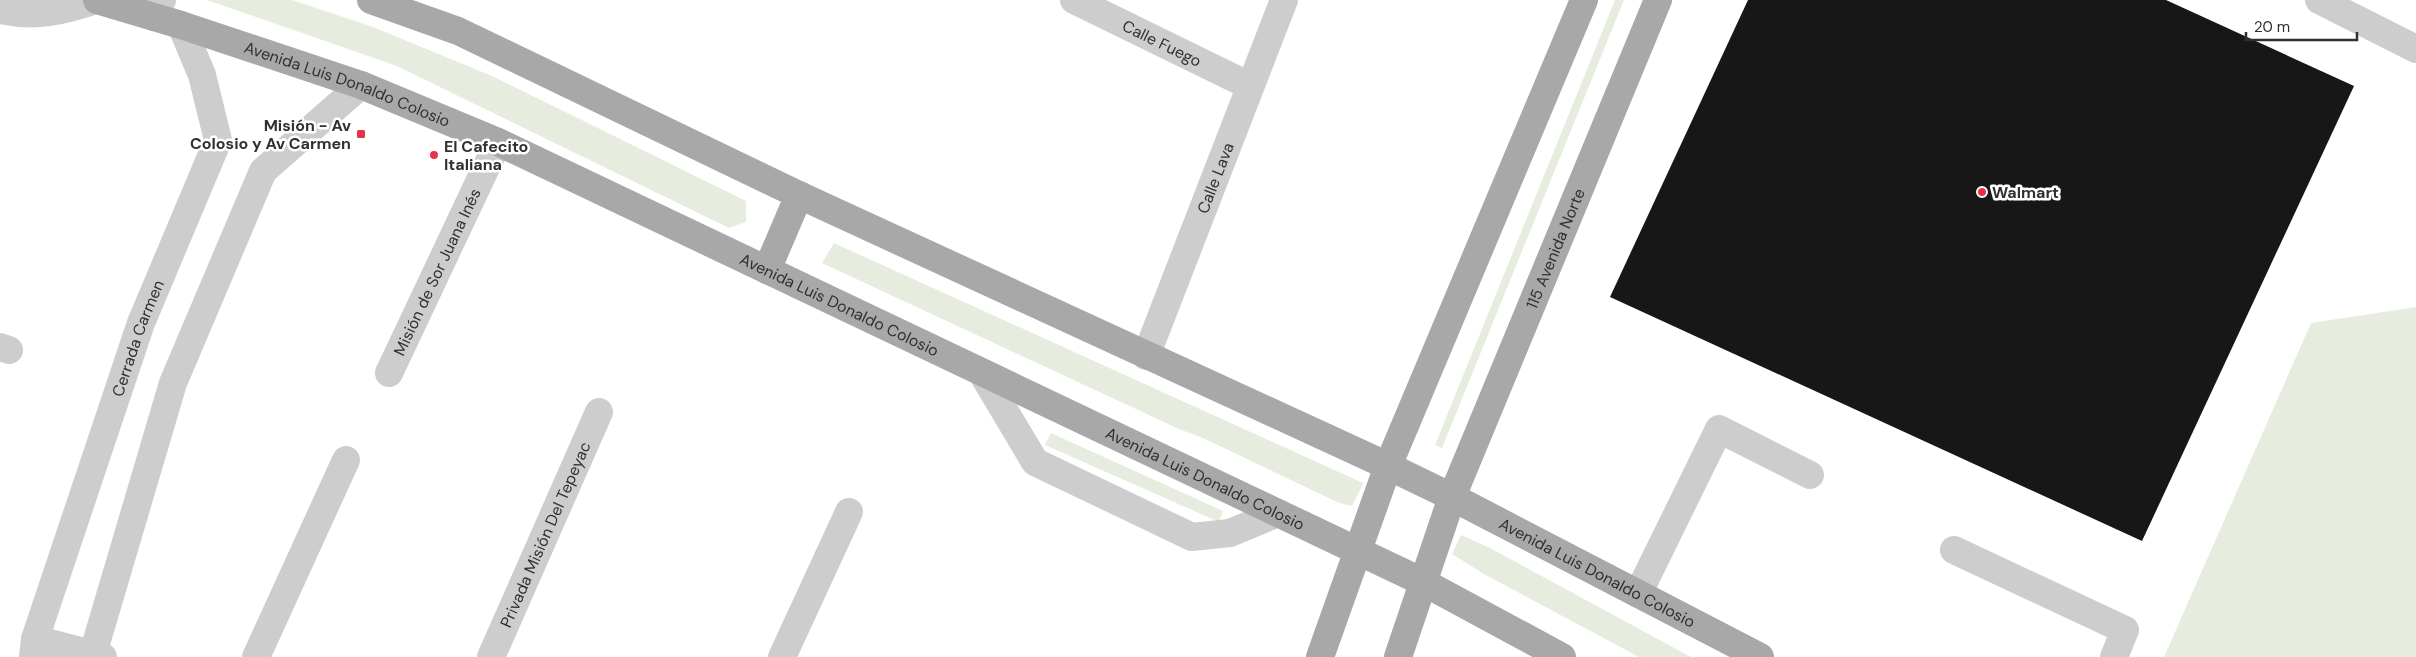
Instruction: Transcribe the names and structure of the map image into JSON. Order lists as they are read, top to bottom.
{
  "streets": {
    "main road": ["Avenida Luis Donaldo Colosio", "115 Avenida Norte"],
    "street": [
      "Calle Fuego",
      "Calle Lava",
      "Misión de Sor Juana Inés",
      "Cerrada Carmen",
      "Privada Misión Del Tepeyac"
    ]
  },
  "crossings": [
    ["Calle Fuego", "Calle Lava"],
    ["Avenida Luis Donaldo Colosio", "Calle Lava"],
    ["Avenida Luis Donaldo Colosio", "115 Avenida Norte"],
    ["Avenida Luis Donaldo Colosio", "Misión de Sor Juana Inés"],
    ["Avenida Luis Donaldo Colosio", "Cerrada Carmen"]
  ],
  "places": {
    "transit": ["Misión - Av Colosio y Av Carmen"],
    "other": ["El Cafecito Italiana", "Walmart"]
  },
  "scale_bar": "20 m"
}
